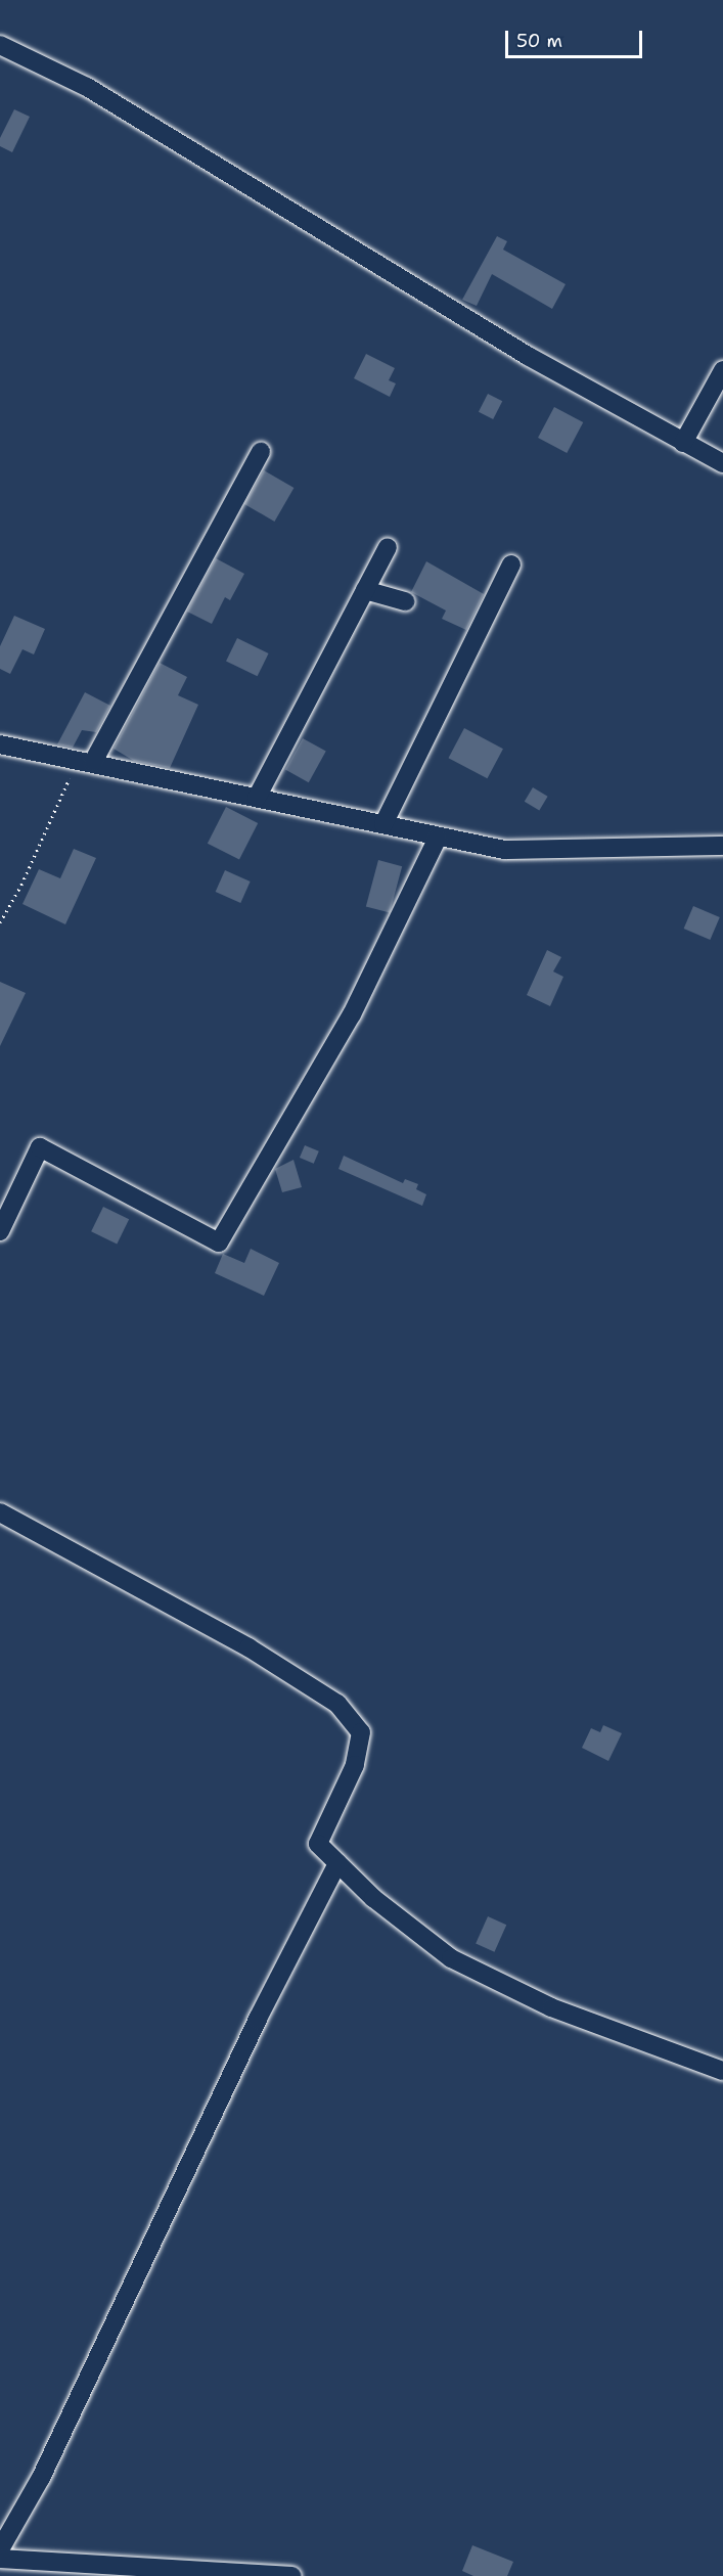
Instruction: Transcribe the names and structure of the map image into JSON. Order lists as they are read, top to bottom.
{
  "scale_bar": "50 m"
}
